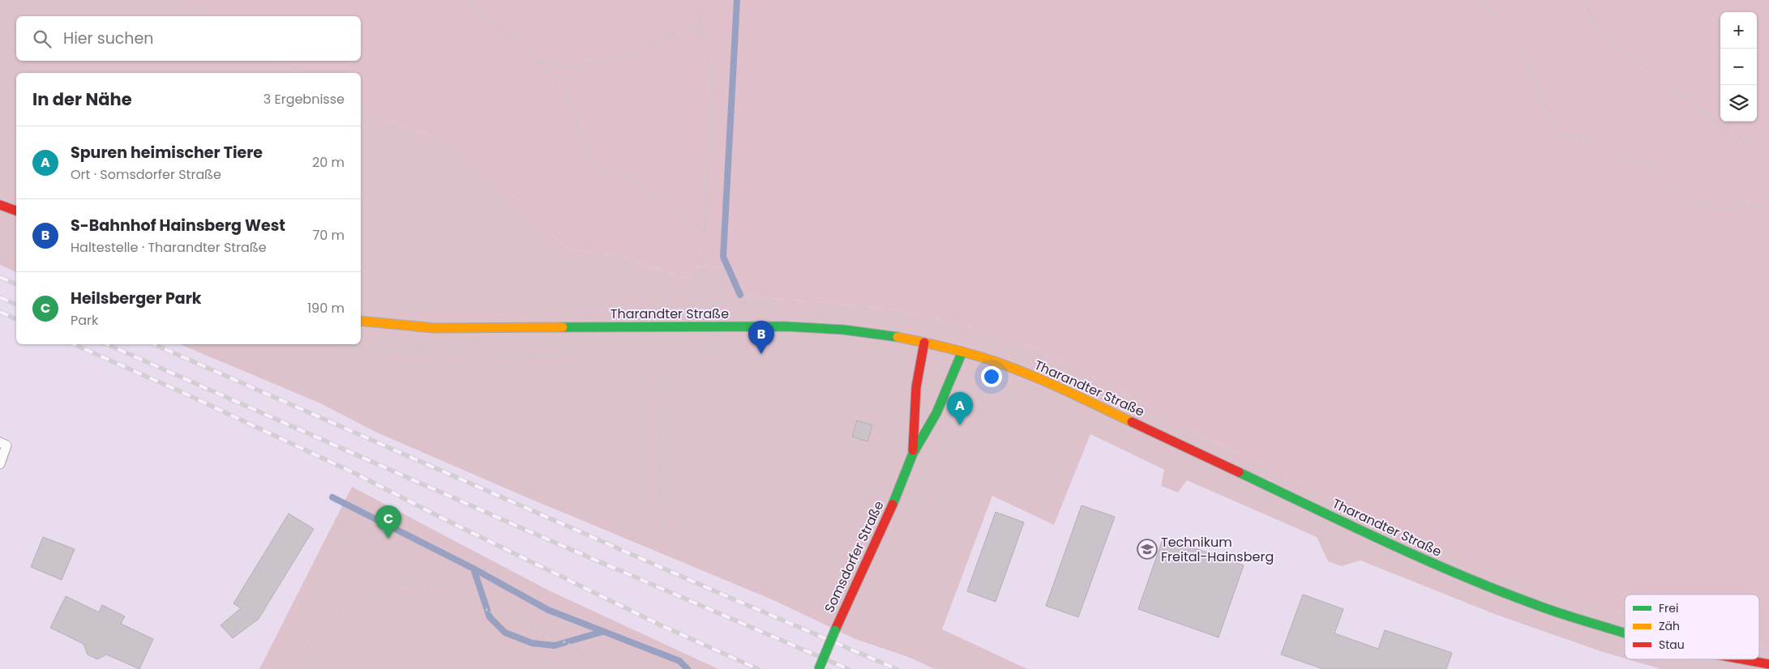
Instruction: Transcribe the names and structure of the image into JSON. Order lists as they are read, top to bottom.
{
  "streets": {
    "main road": ["Tharandter Straße", "Somsdorfer Straße"]
  },
  "crossings": [
    ["Tharandter Straße", "Somsdorfer Straße"]
  ],
  "places": {
    "school or university": ["Technikum Freital-Hainsberg"]
  },
  "legend": ["Frei", "Zäh", "Stau"],
  "page": {
    "map_buttons": ["+", "−"],
    "search": "Hier suchen",
    "heading": ["In der Nähe", "3 Ergebnisse"],
    "list": [
      {
        "mark": "A",
        "name": "Spuren heimischer Tiere",
        "note": "Ort · Somsdorfer Straße",
        "value": "20 m"
      },
      {
        "mark": "B",
        "name": "S-Bahnhof Hainsberg West",
        "note": "Haltestelle · Tharandter Straße",
        "value": "70 m"
      },
      {
        "mark": "C",
        "name": "Heilsberger Park",
        "note": "Park",
        "value": "190 m"
      }
    ],
    "pins": ["B", "A", "C"]
  }
}
